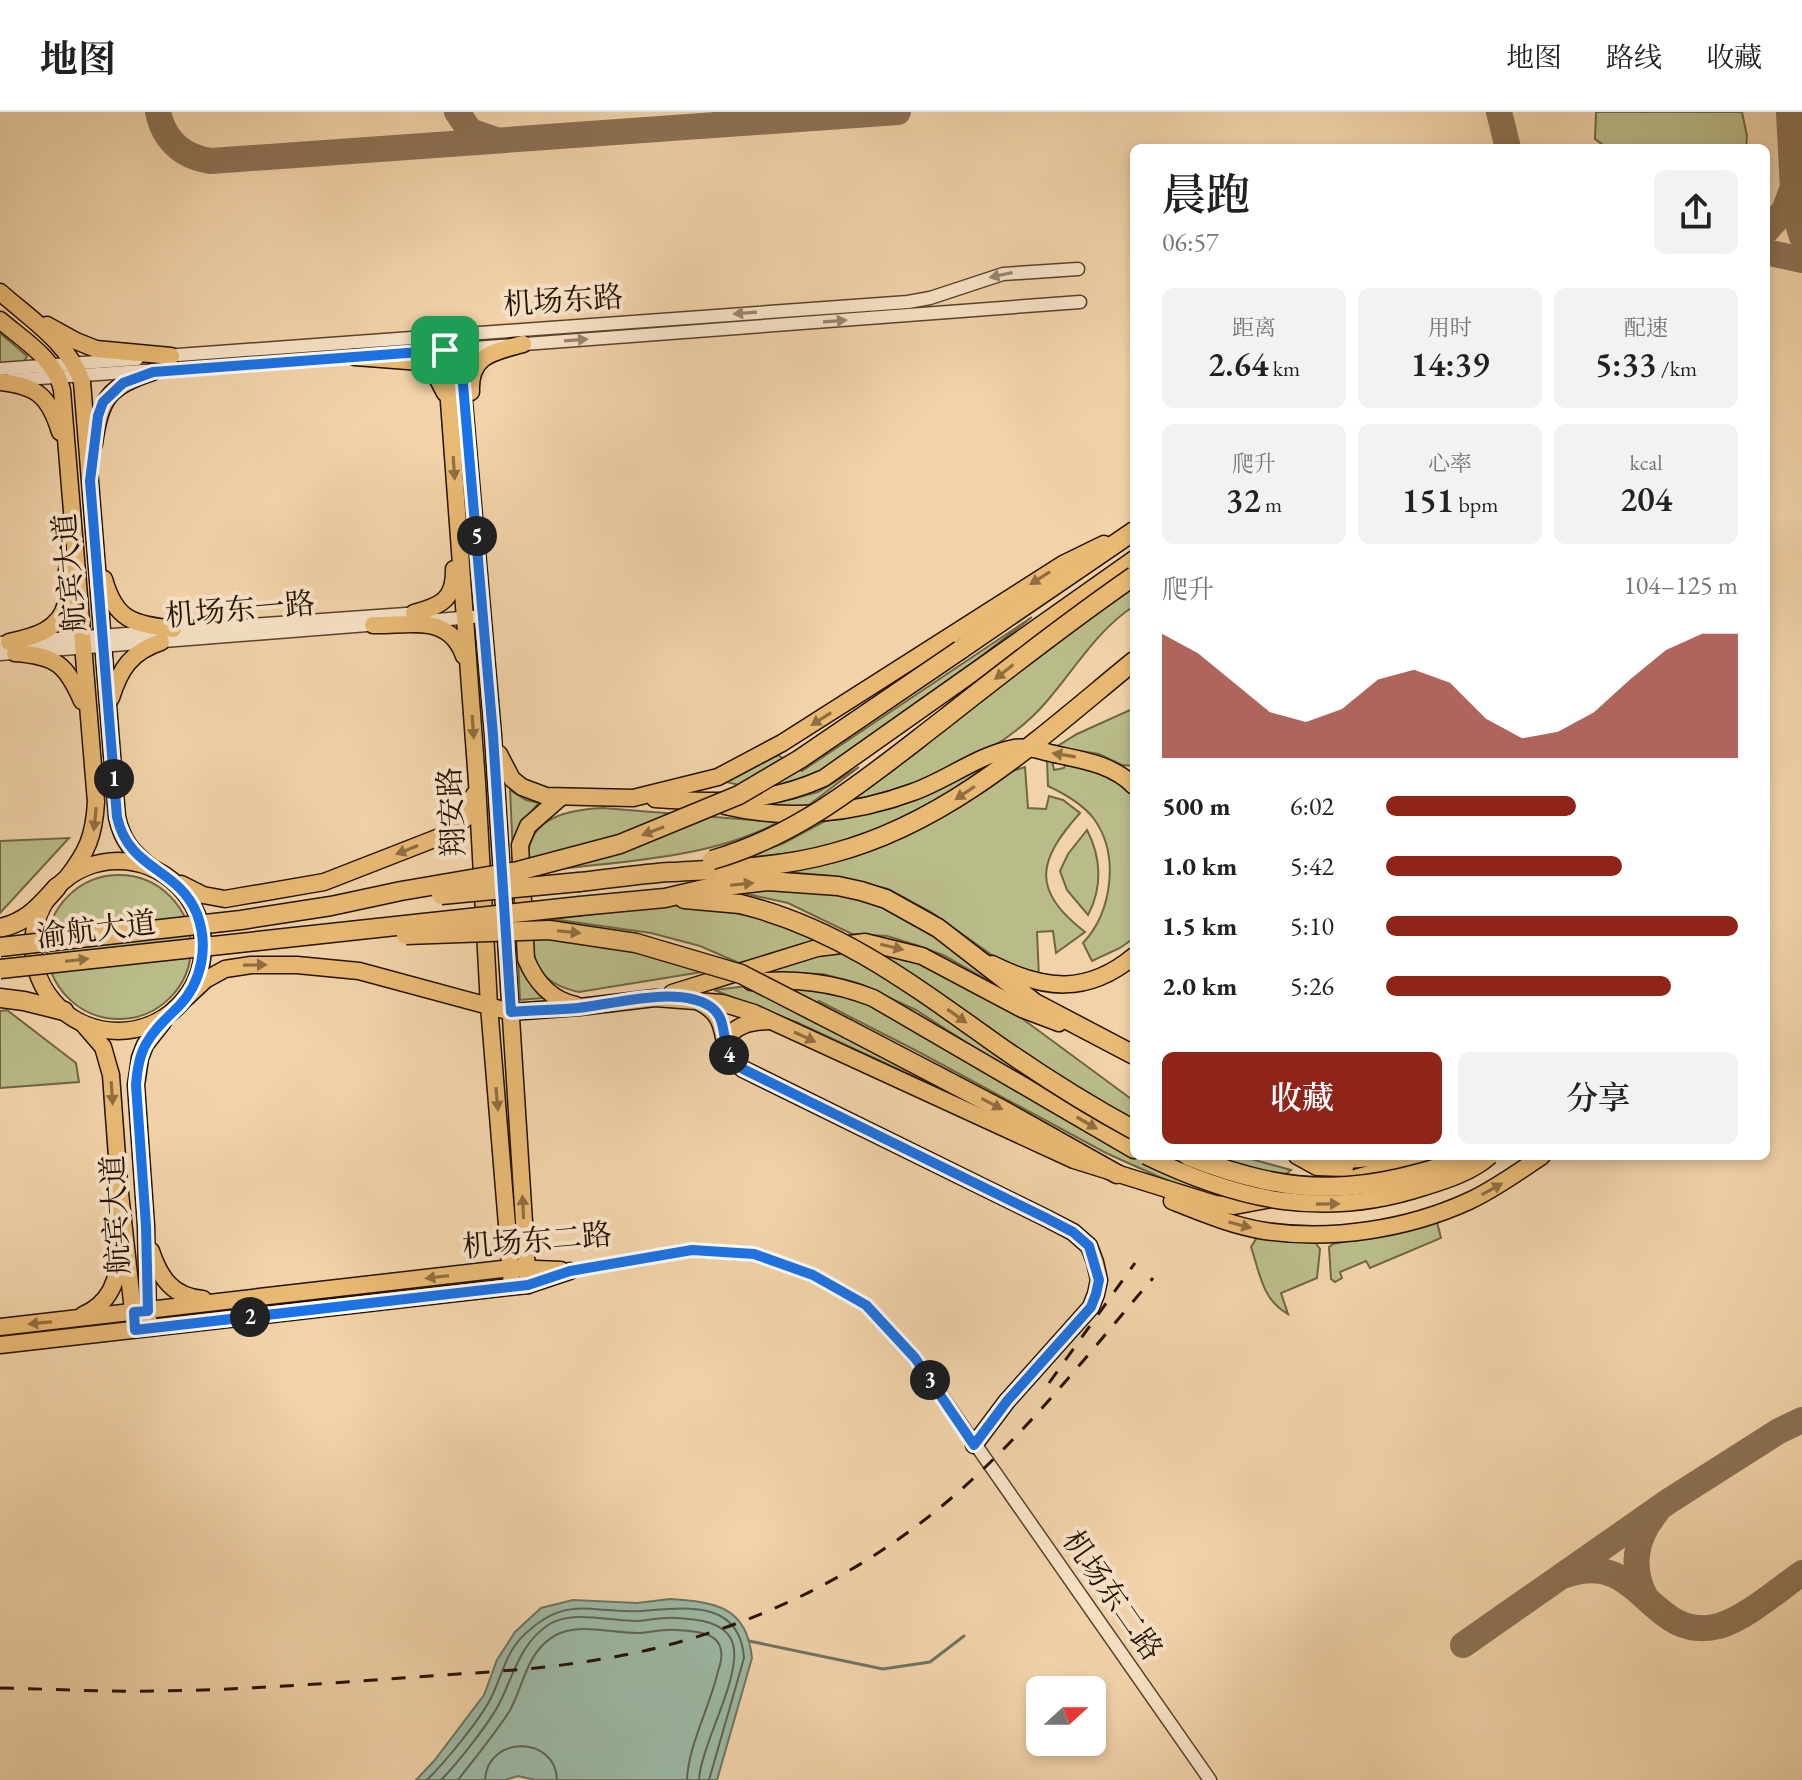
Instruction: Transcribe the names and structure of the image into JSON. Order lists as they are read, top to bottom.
{
  "streets": {
    "highway": ["渝航大道"],
    "main road": ["航宾大道", "翔安路", "机场东二路"],
    "street": ["机场东路", "机场东一路"]
  },
  "crossings": [
    ["机场东路", "航宾大道"],
    ["机场东路", "翔安路"],
    ["航宾大道", "机场东一路"],
    ["航宾大道", "机场东二路"],
    ["机场东一路", "翔安路"],
    ["翔安路", "机场东二路"]
  ],
  "north": "right",
  "page": {
    "header": "地图",
    "nav": ["地图", "路线", "收藏"],
    "heading": ["晨跑", "06:57"],
    "stats": [
      ["距离", "2.64 km"],
      ["用时", "14:39"],
      ["配速", "5:33 /km"],
      ["爬升", "32 m"],
      ["心率", "151 bpm"],
      ["kcal", "204"]
    ],
    "pins": [
      "5",
      "1",
      "4",
      "2",
      "3"
    ],
    "chart": ["爬升", "104–125 m"],
    "list": [
      {
        "name": "500 m",
        "note": "6:02"
      },
      {
        "name": "1.0 km",
        "note": "5:42"
      },
      {
        "name": "1.5 km",
        "note": "5:10"
      },
      {
        "name": "2.0 km",
        "note": "5:26"
      }
    ],
    "buttons": ["收藏", "分享"]
  }
}
